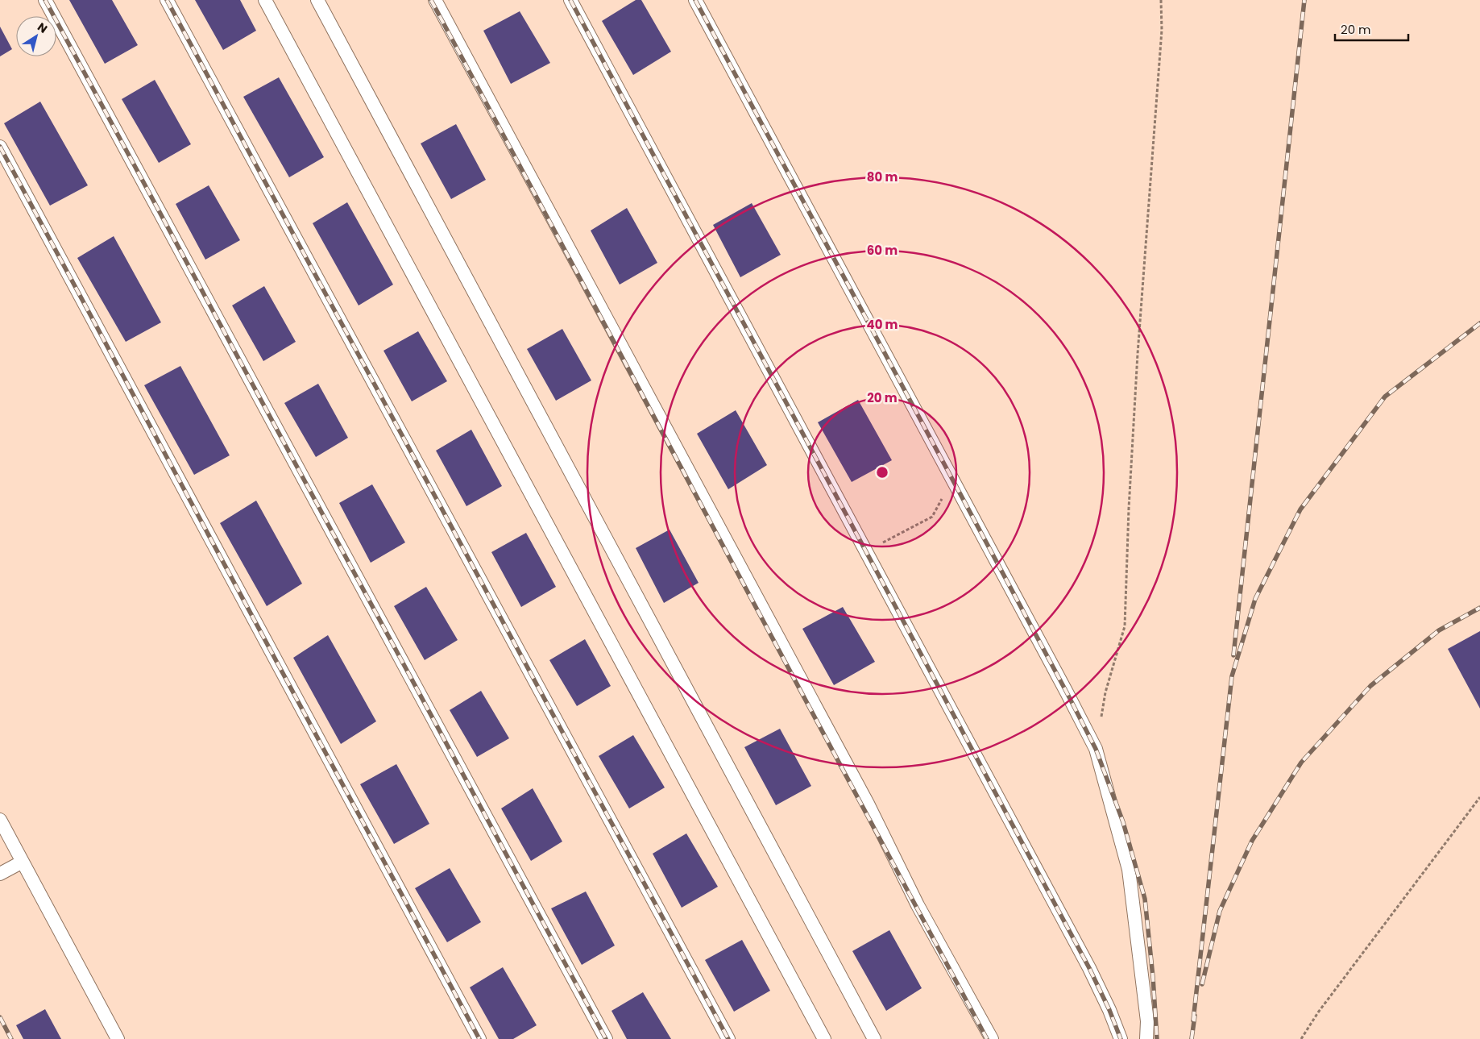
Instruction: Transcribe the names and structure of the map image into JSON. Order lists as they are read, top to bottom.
{
  "scale_bar": "20 m",
  "north": "top right",
  "rings": [
    "80 m",
    "60 m",
    "40 m",
    "20 m"
  ]
}
